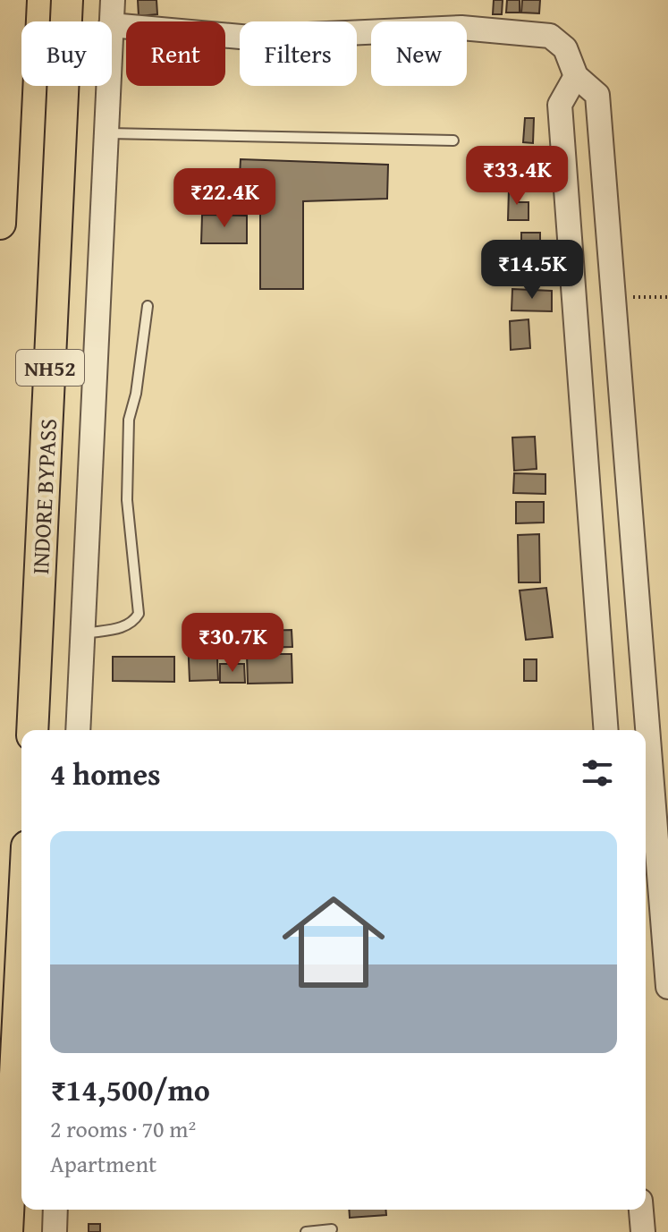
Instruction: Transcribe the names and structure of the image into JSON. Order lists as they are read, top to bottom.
{
  "streets": {
    "highway": ["NH52", "INDORE BYPASS"]
  },
  "page": {
    "chip": [
      "Buy",
      "Rent",
      "Filters",
      "New"
    ],
    "price": [
      "₹33.4K",
      "₹22.4K",
      "₹14.5K",
      "₹30.7K"
    ],
    "heading": "4 homes",
    "list": [
      {
        "name": "₹14,500/mo",
        "note": "2 rooms · 70 m² · Apartment"
      }
    ]
  }
}
